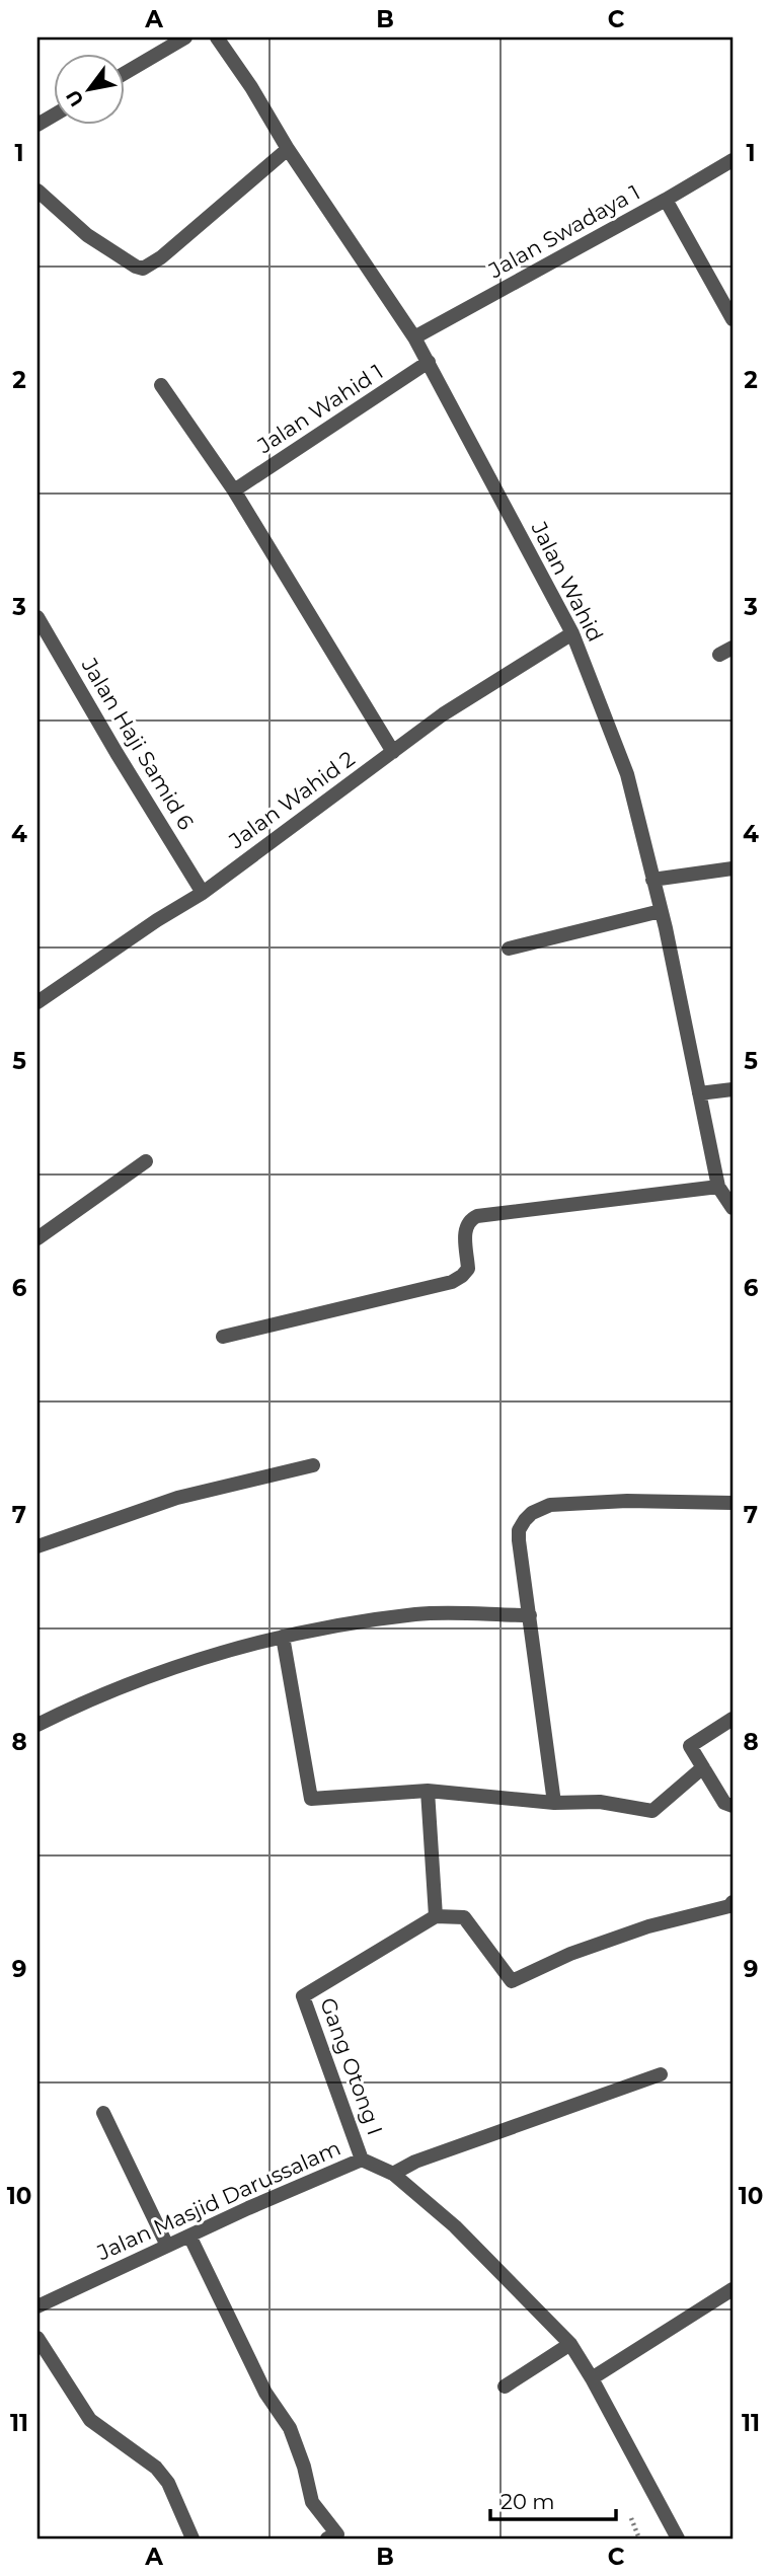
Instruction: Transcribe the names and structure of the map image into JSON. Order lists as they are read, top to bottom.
{
  "streets": {
    "street": [
      "Jalan Swadaya 1",
      "Jalan Wahid 1",
      "Jalan Wahid",
      "Jalan Haji Samid 6",
      "Jalan Wahid 2",
      "Gang Otong I",
      "Jalan Masjid Darussalam"
    ]
  },
  "crossings": [
    ["Jalan Swadaya 1", "Jalan Wahid"],
    ["Jalan Wahid 1", "Jalan Wahid"],
    ["Jalan Wahid", "Jalan Wahid 2"],
    ["Jalan Haji Samid 6", "Jalan Wahid 2"],
    ["Gang Otong I", "Jalan Masjid Darussalam"]
  ],
  "scale_bar": "20 m",
  "north": "bottom left",
  "grid": {
    "columns": ["A", "B", "C"],
    "rows": [
      "1",
      "2",
      "3",
      "4",
      "5",
      "6",
      "7",
      "8",
      "9",
      "10",
      "11"
    ]
  }
}
